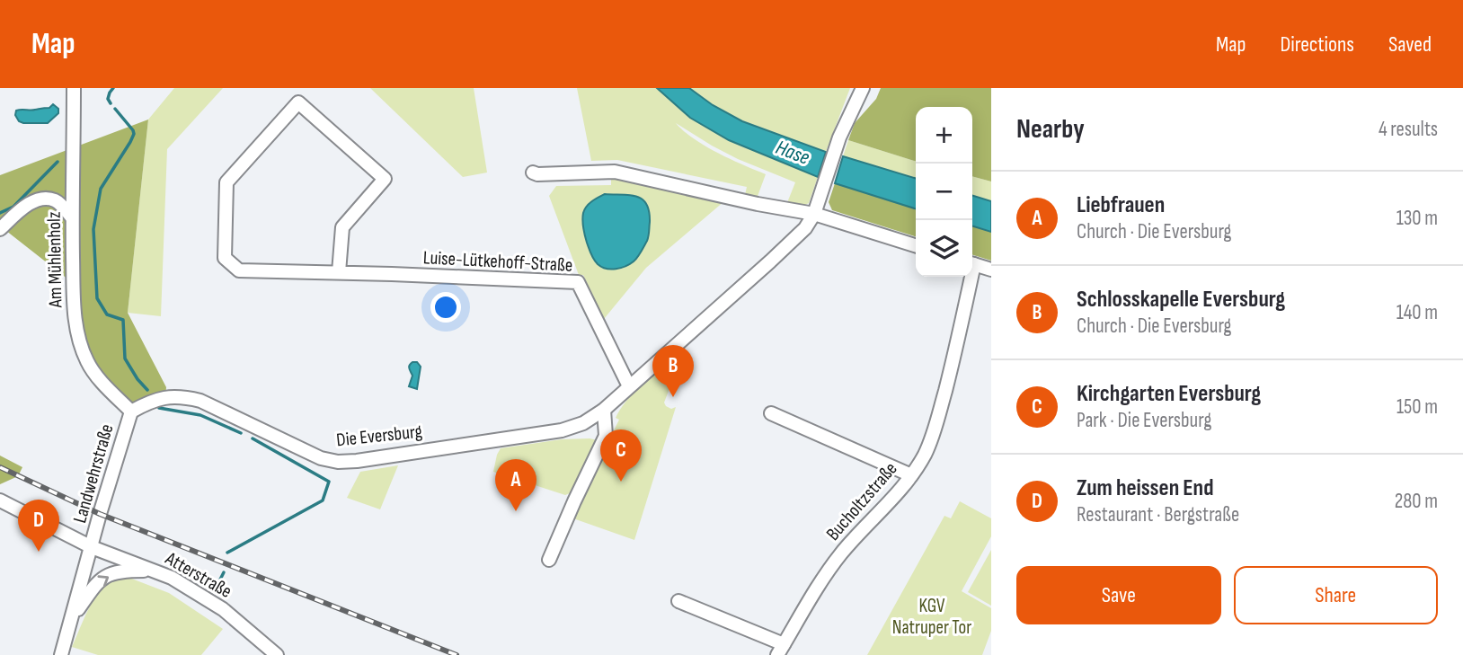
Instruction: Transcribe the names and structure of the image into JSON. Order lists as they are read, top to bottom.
{
  "streets": {
    "street": [
      "Am Mühlenholz",
      "Luise-Lütkehoff-Straße",
      "Die Eversburg",
      "Landwehrstraße",
      "Bucholtzstraße",
      "Atterstraße"
    ]
  },
  "crossings": [
    ["Am Mühlenholz", "Die Eversburg"],
    ["Am Mühlenholz", "Landwehrstraße"],
    ["Luise-Lütkehoff-Straße", "Die Eversburg"],
    ["Die Eversburg", "Landwehrstraße"],
    ["Landwehrstraße", "Atterstraße"]
  ],
  "water": ["Hase"],
  "parks": ["KGV Natruper Tor"],
  "page": {
    "header": "Map",
    "nav": ["Map", "Directions", "Saved"],
    "heading": ["Nearby", "4 results"],
    "map_buttons": ["+", "−"],
    "list": [
      {
        "mark": "A",
        "name": "Liebfrauen",
        "note": "Church · Die Eversburg",
        "value": "130 m"
      },
      {
        "mark": "B",
        "name": "Schlosskapelle Eversburg",
        "note": "Church · Die Eversburg",
        "value": "140 m"
      },
      {
        "mark": "C",
        "name": "Kirchgarten Eversburg",
        "note": "Park · Die Eversburg",
        "value": "150 m"
      },
      {
        "mark": "D",
        "name": "Zum heissen End",
        "note": "Restaurant · Bergstraße",
        "value": "280 m"
      }
    ],
    "pins": [
      "B",
      "C",
      "A",
      "D"
    ],
    "buttons": ["Save", "Share"]
  }
}
